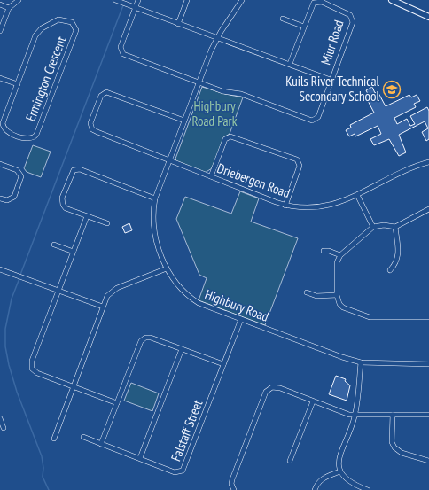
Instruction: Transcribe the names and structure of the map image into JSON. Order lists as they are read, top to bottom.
{
  "streets": {
    "street": [
      "Miur Road",
      "Ermington Crescent",
      "Driebergen Road",
      "Highbury Road",
      "Falstaff Street"
    ]
  },
  "crossings": [
    ["Miur Road", "Highbury Road"],
    ["Driebergen Road", "Highbury Road"],
    ["Highbury Road", "Falstaff Street"]
  ],
  "parks": ["Highbury Road Park"],
  "places": {
    "school or university": ["Kuils River Technical Secondary School"]
  }
}
